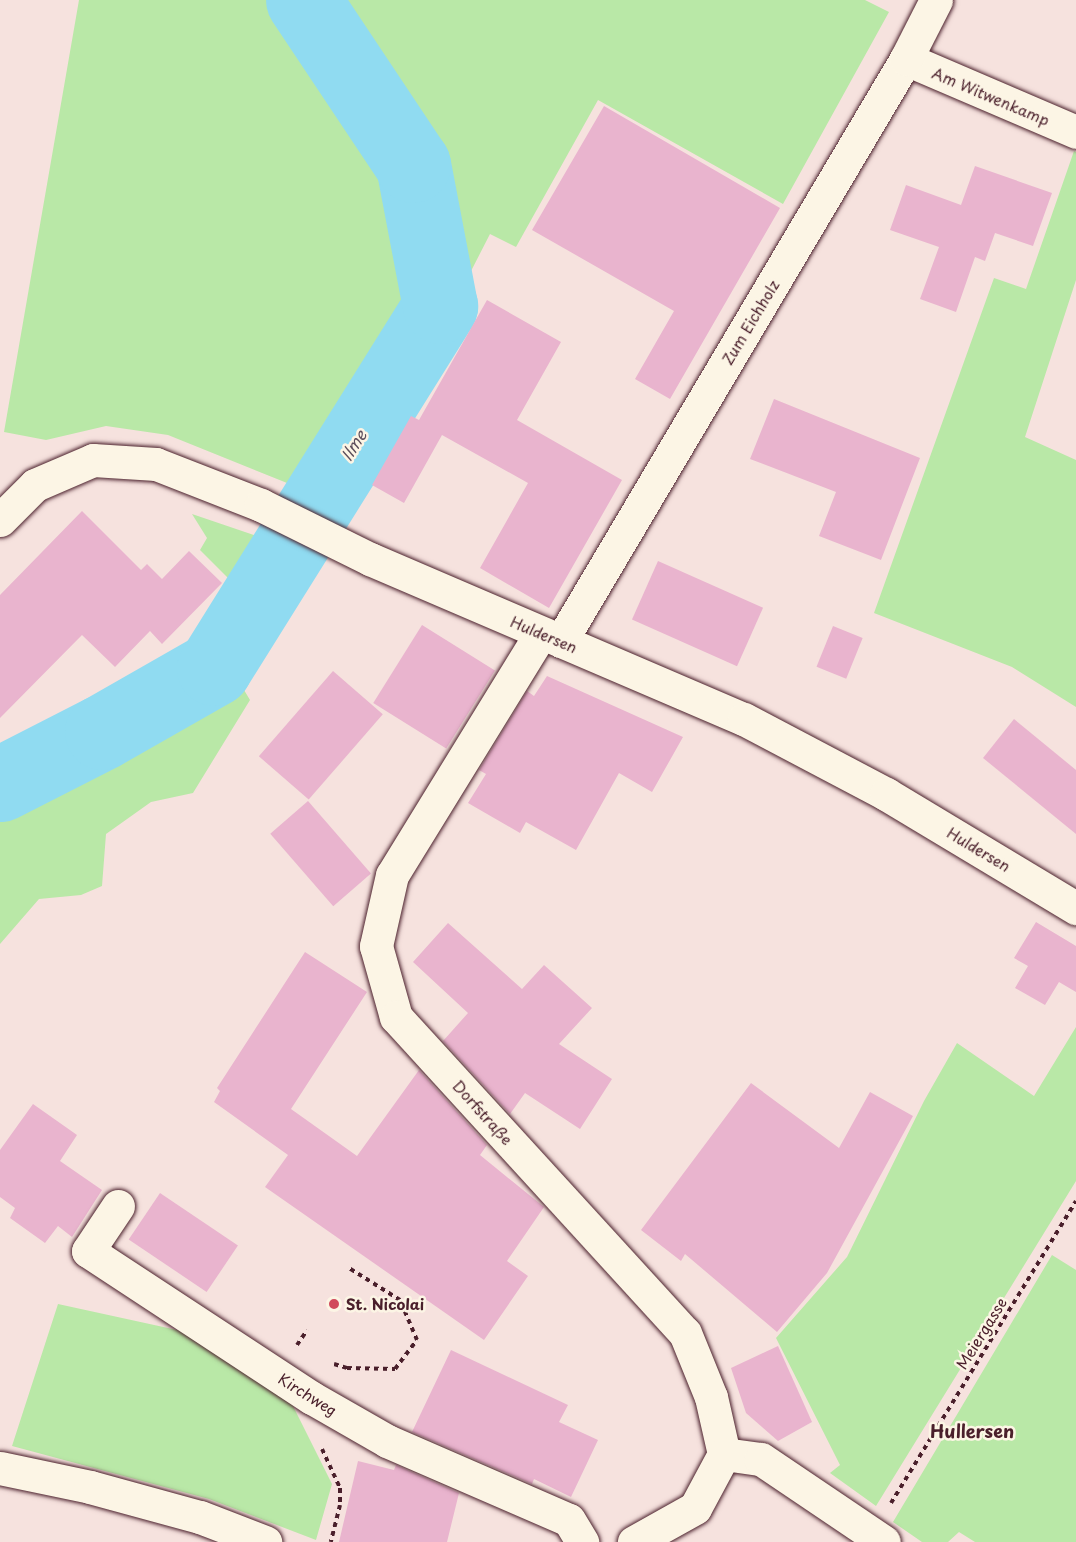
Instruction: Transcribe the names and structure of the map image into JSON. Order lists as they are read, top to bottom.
{
  "streets": {
    "street": [
      "Am Witwenkamp",
      "Zum Eichholz",
      "Huldersen",
      "Dorfstraße",
      "Kirchweg"
    ],
    "path": ["Meiergasse"]
  },
  "crossings": [
    ["Am Witwenkamp", "Zum Eichholz"],
    ["Zum Eichholz", "Huldersen"],
    ["Zum Eichholz", "Dorfstraße"],
    ["Huldersen", "Dorfstraße"]
  ],
  "districts": ["Hullersen"],
  "water": ["Ilme"],
  "places": ["St. Nicolai"]
}
